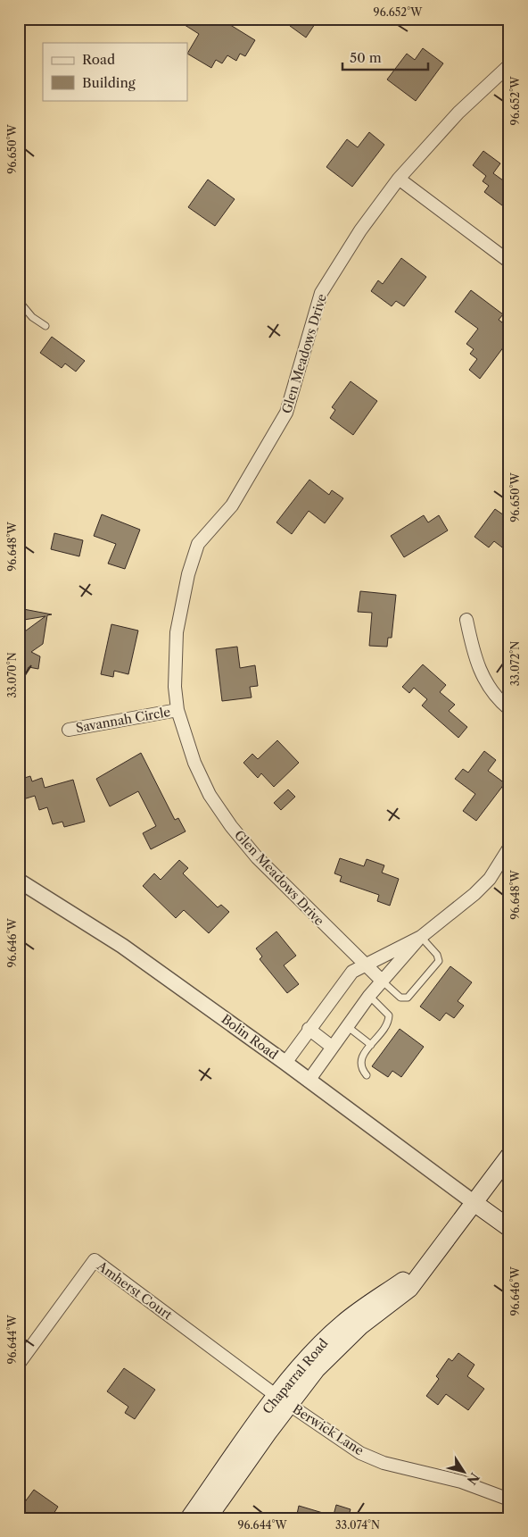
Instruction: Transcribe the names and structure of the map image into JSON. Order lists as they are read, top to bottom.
{
  "streets": {
    "main road": ["Chaparral Road"],
    "street": [
      "Glen Meadows Drive",
      "Savannah Circle",
      "Bolin Road",
      "Amherst Court",
      "Berwick Lane"
    ]
  },
  "crossings": [
    ["Glen Meadows Drive", "Savannah Circle"],
    ["Bolin Road", "Chaparral Road"],
    ["Amherst Court", "Chaparral Road"],
    ["Amherst Court", "Berwick Lane"],
    ["Chaparral Road", "Berwick Lane"]
  ],
  "legend": ["Road", "Building"],
  "scale_bar": "50 m",
  "north": "bottom right",
  "coordinates": [
    "96.652°W",
    "96.650°W",
    "96.648°W",
    "33.072°N",
    "33.070°N",
    "96.646°W",
    "96.644°W",
    "33.074°N"
  ]
}
